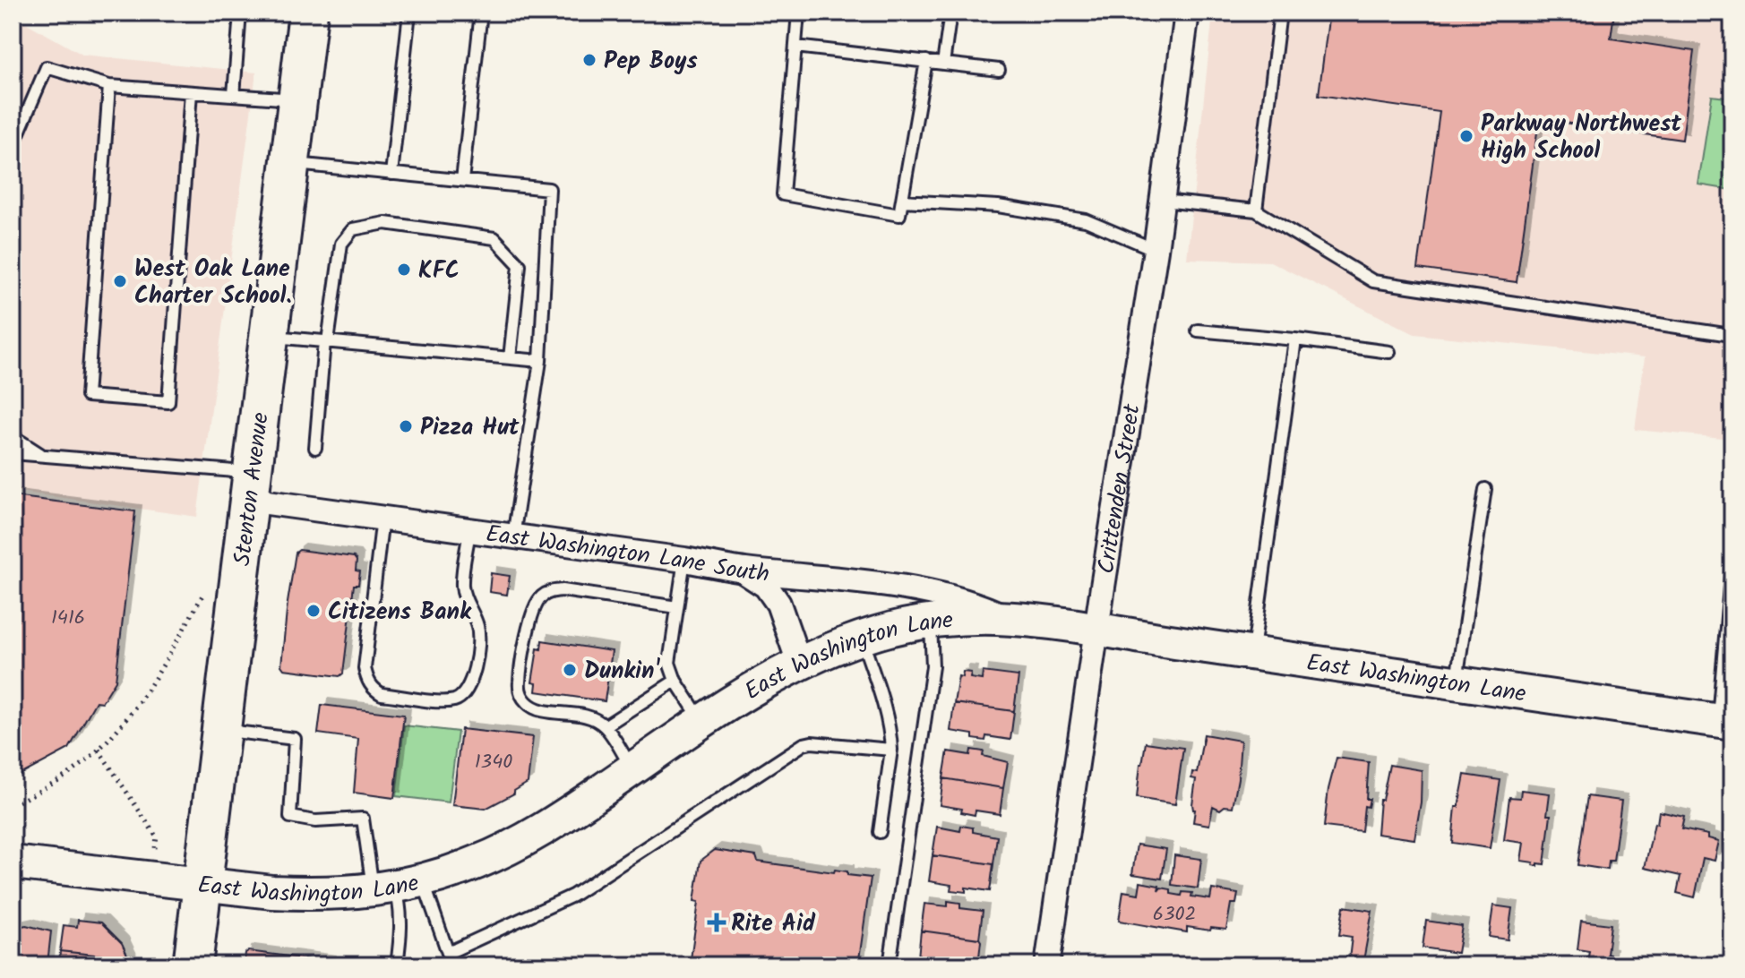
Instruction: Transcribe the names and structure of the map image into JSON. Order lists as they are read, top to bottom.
{
  "streets": {
    "main road": ["Stenton Avenue", "East Washington Lane"],
    "street": ["Crittenden Street", "East Washington Lane South"]
  },
  "crossings": [
    ["Stenton Avenue", "East Washington Lane South"],
    ["Stenton Avenue", "East Washington Lane"],
    ["Crittenden Street", "East Washington Lane"],
    ["East Washington Lane South", "East Washington Lane"]
  ],
  "places": {
    "other": [
      "Pep Boys",
      "Parkway Northwest High School",
      "KFC",
      "West Oak Lane Charter School.",
      "Pizza Hut",
      "Citizens Bank",
      "Dunkin'"
    ],
    "health": ["Rite Aid"]
  },
  "house_numbers": ["1416", "1340", "6302"]
}
